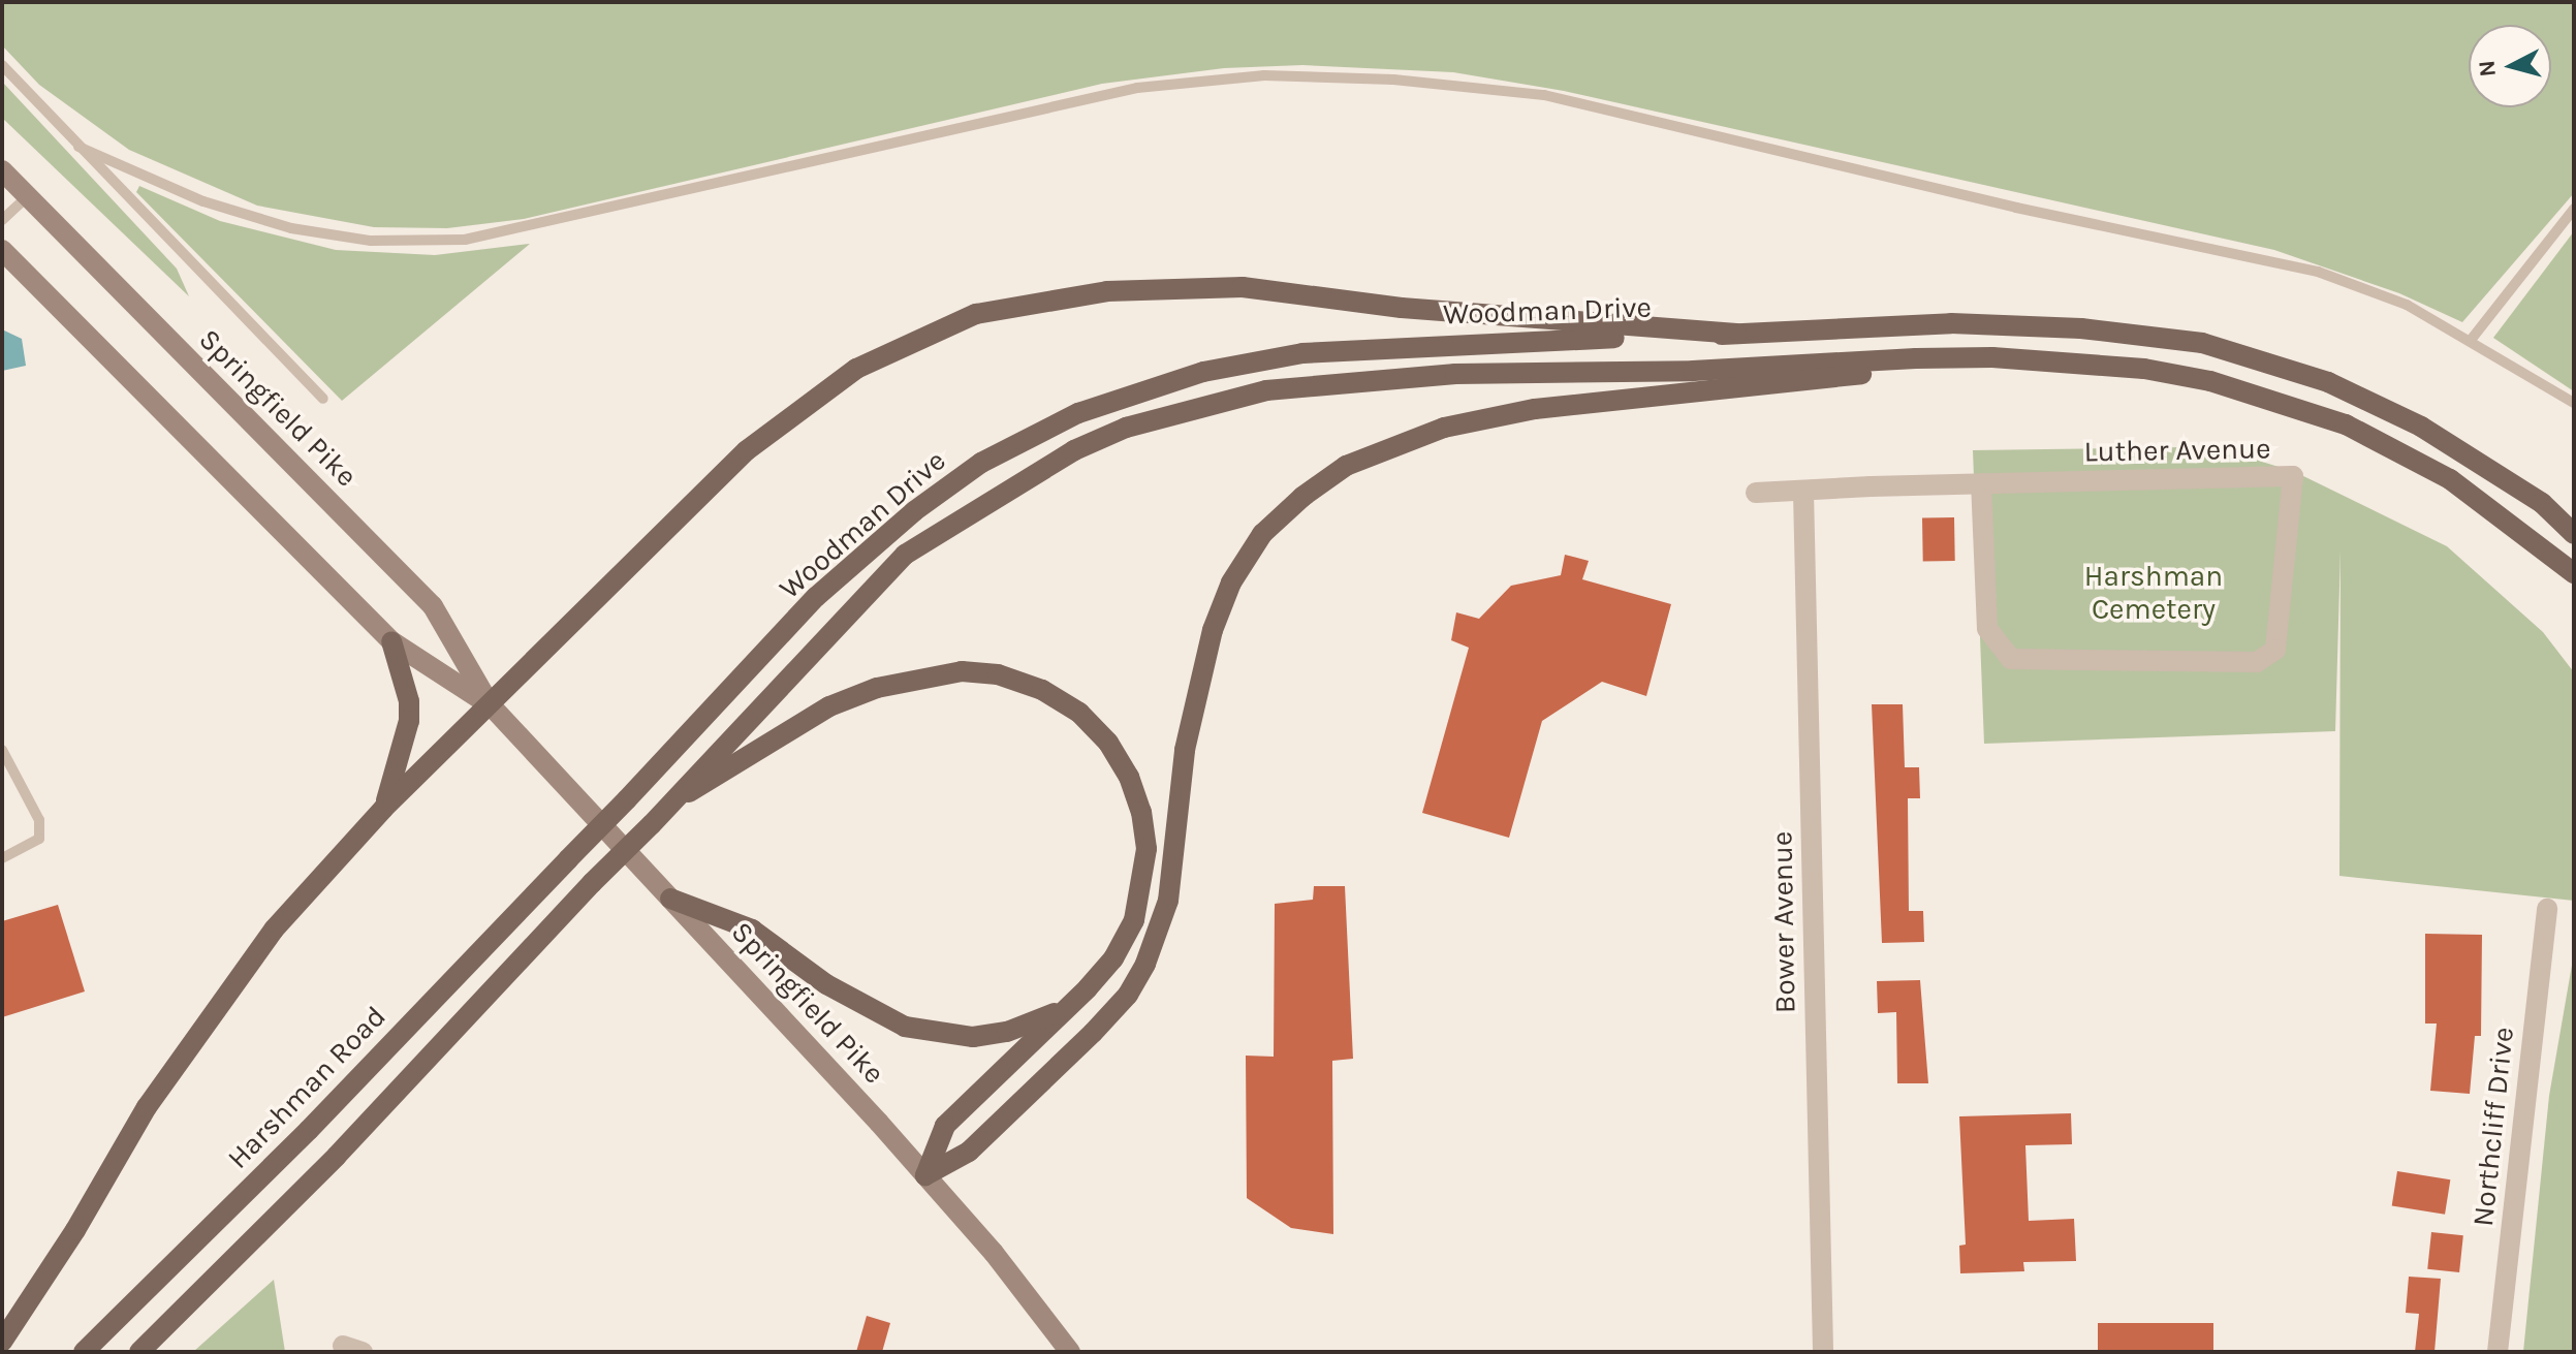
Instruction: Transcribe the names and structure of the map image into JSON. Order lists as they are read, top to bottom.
{
  "streets": {
    "main road": ["Woodman Drive", "Springfield Pike", "Harshman Road"],
    "street": ["Luther Avenue", "Bower Avenue", "Northcliff Drive"]
  },
  "crossings": [
    ["Woodman Drive", "Harshman Road"],
    ["Luther Avenue", "Bower Avenue"]
  ],
  "parks": ["Harshman Cemetery"],
  "north": "left"
}
